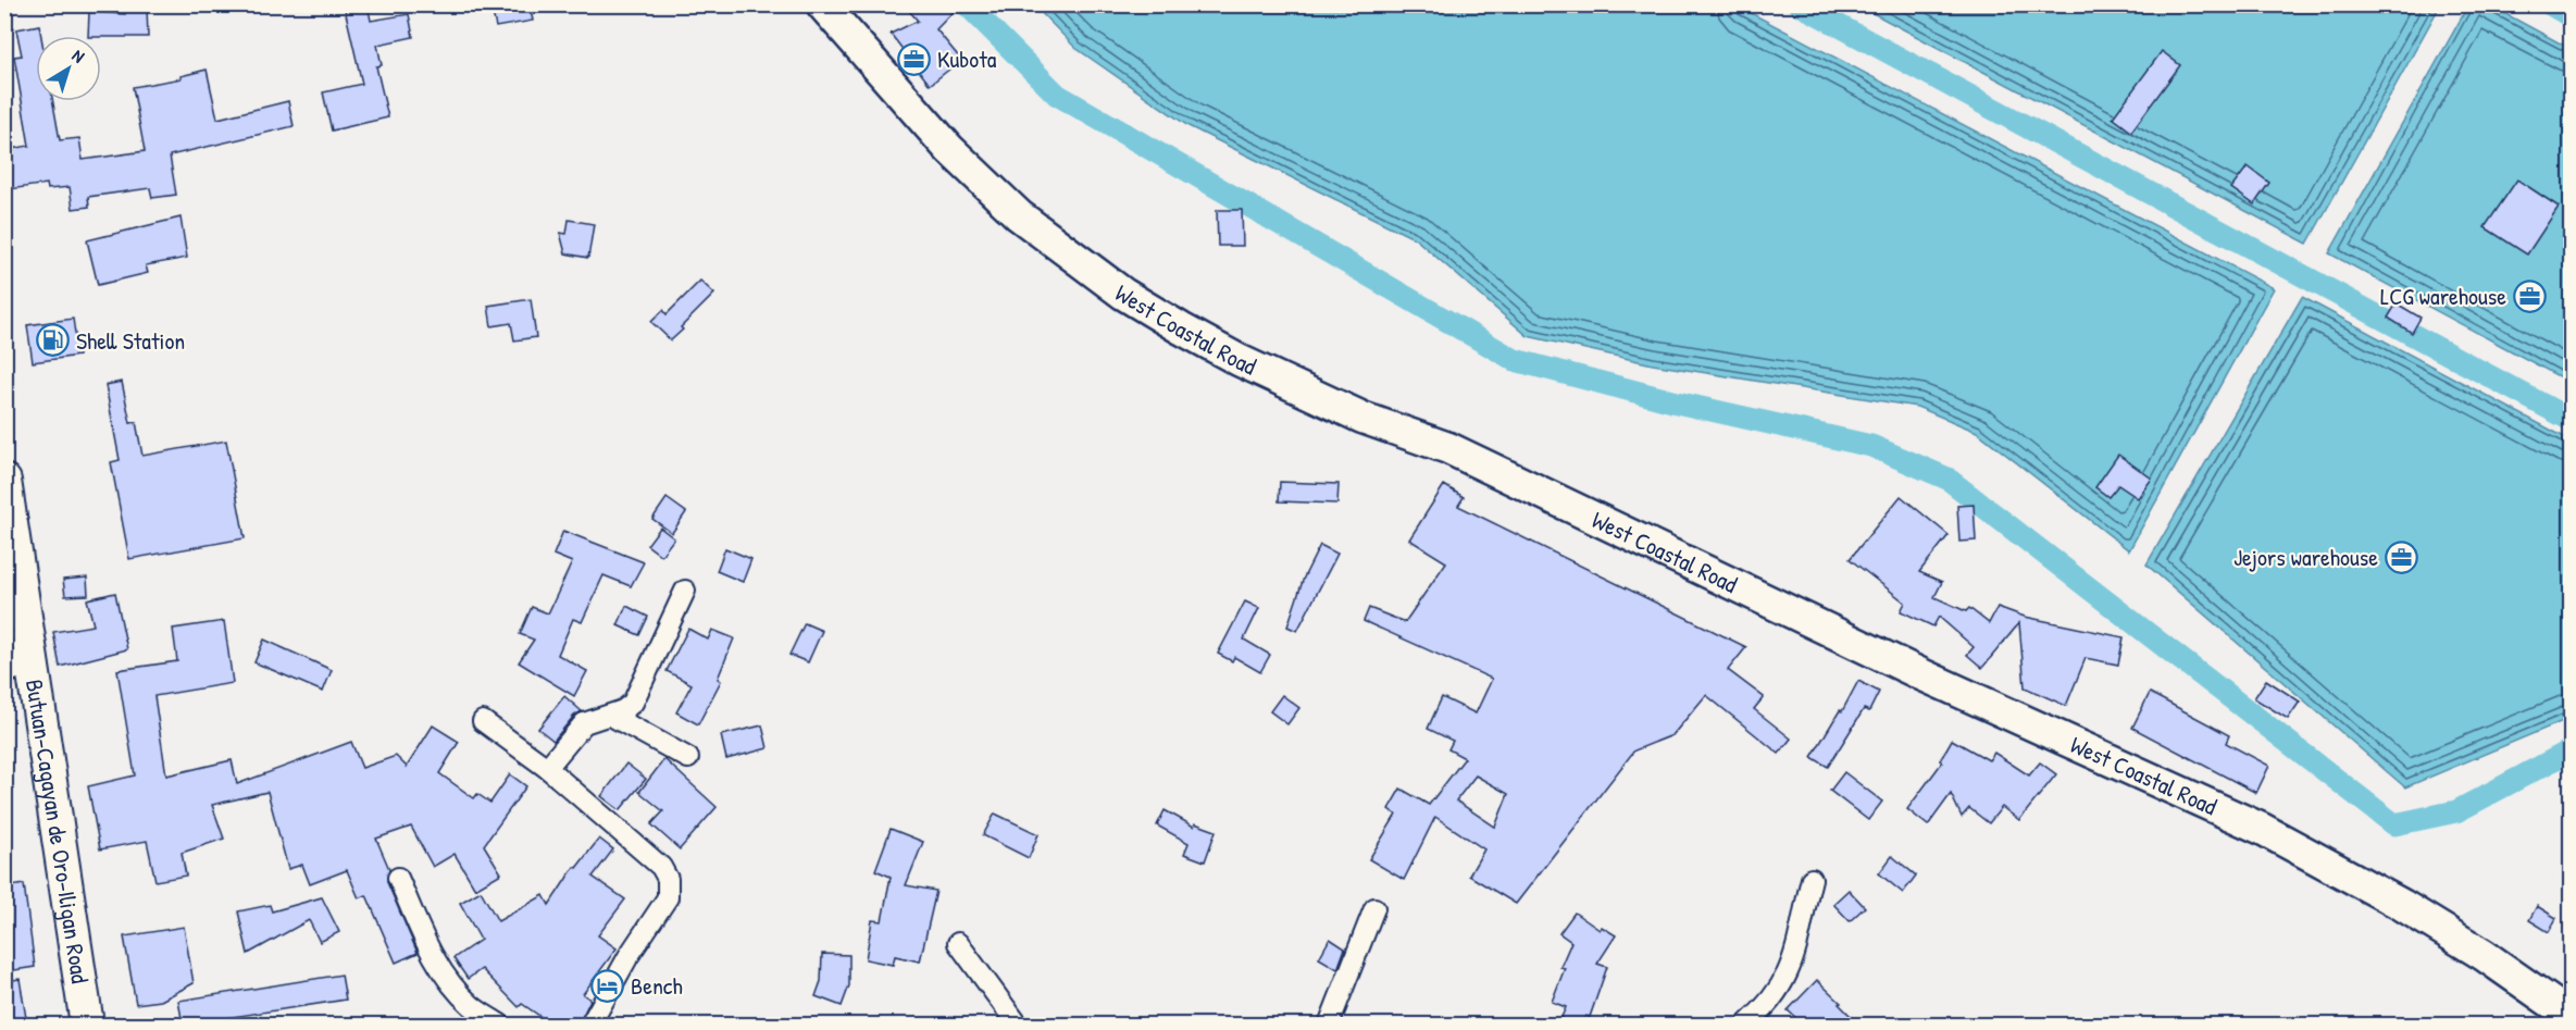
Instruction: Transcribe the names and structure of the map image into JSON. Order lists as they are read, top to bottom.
{
  "streets": {
    "highway": ["Butuan-Cagayan de Oro-Iligan Road"],
    "main road": ["West Coastal Road"]
  },
  "places": {
    "office": ["Kubota", "LCG warehouse", "Jejors warehouse"],
    "fuel station": ["Shell Station"],
    "hotel": ["Bench"]
  },
  "north": "top right"
}
